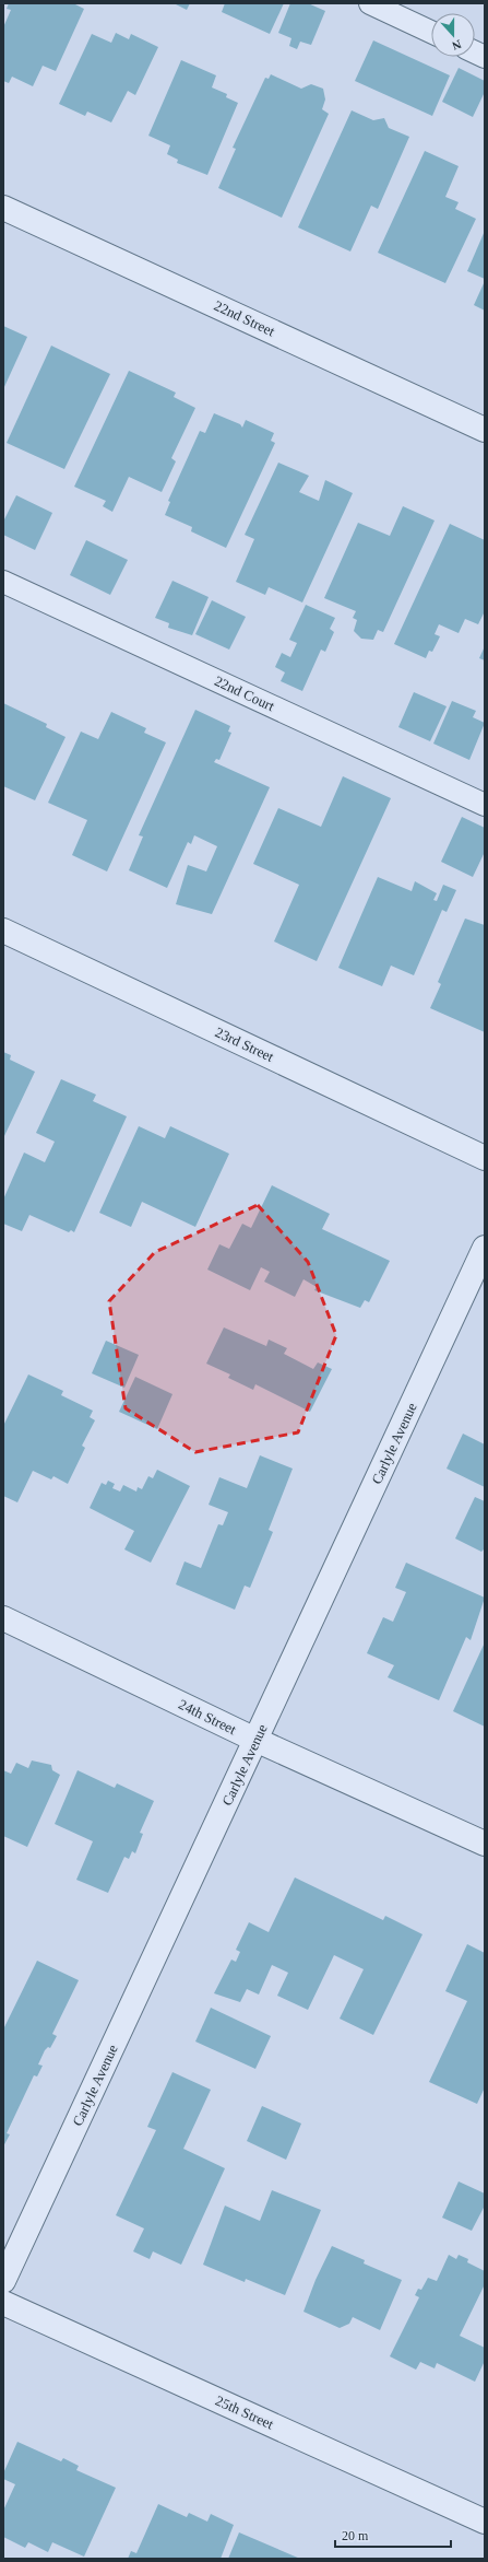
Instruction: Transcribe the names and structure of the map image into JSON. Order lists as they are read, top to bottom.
{
  "streets": {
    "street": [
      "22nd Street",
      "23rd Street",
      "Carlyle Avenue",
      "24th Street",
      "25th Street"
    ],
    "lane": ["22nd Court"]
  },
  "crossings": [
    ["Carlyle Avenue", "24th Street"]
  ],
  "scale_bar": "20 m",
  "north": "bottom"
}
